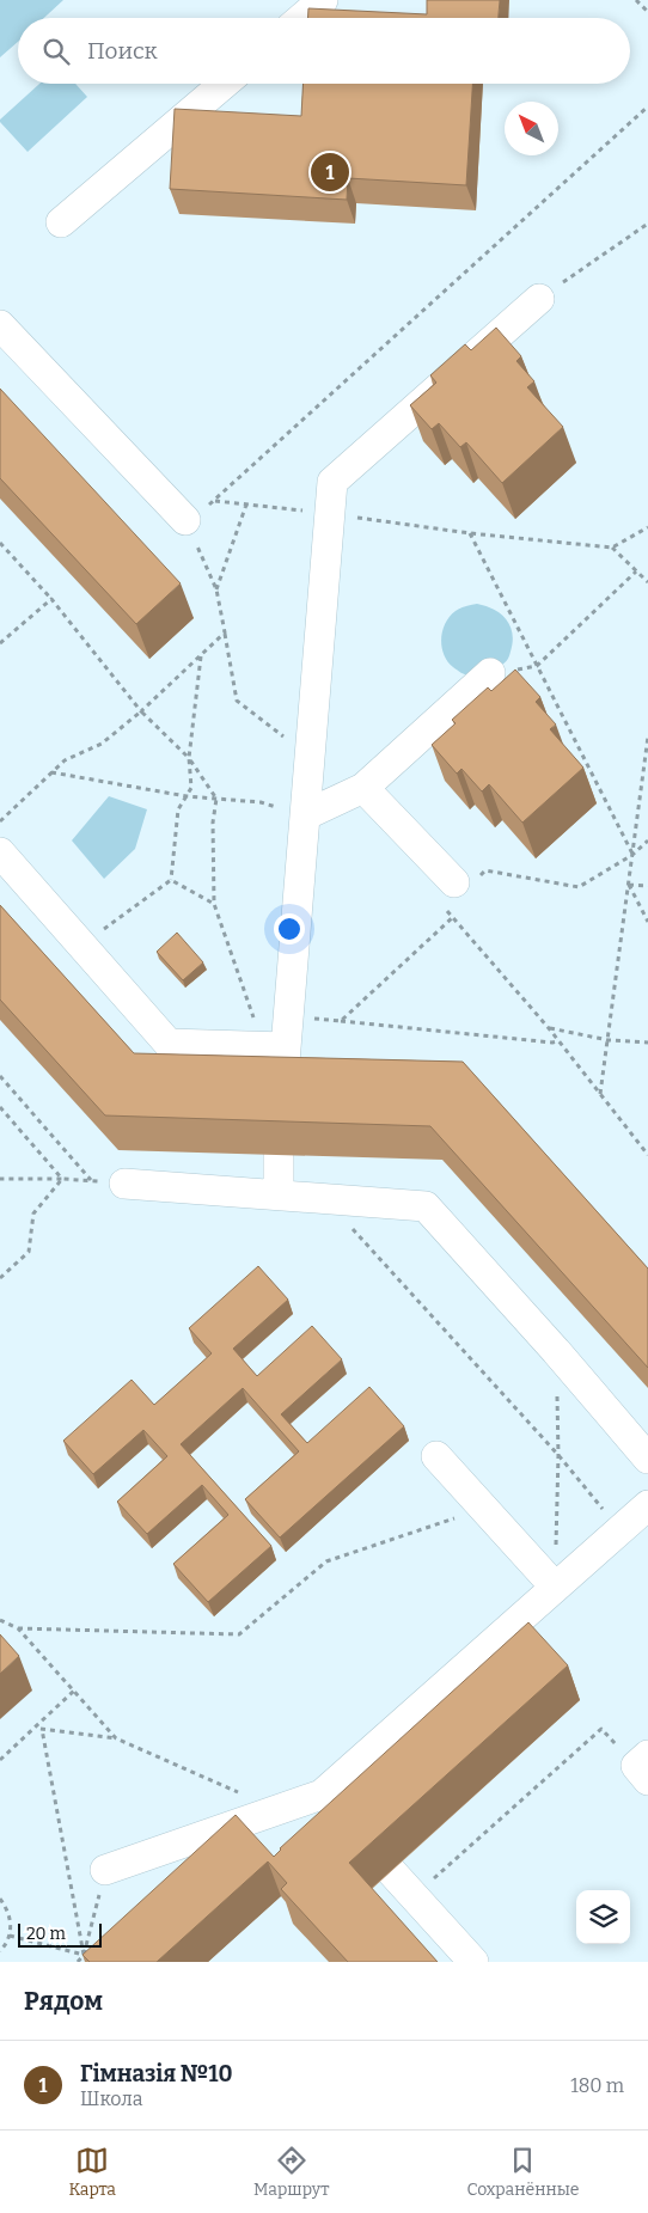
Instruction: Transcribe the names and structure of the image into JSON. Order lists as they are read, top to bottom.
{
  "scale_bar": "20 m",
  "north": "top left",
  "page": {
    "search": "Поиск",
    "pins": "1",
    "scale": "20 m",
    "heading": "Рядом",
    "list": [
      {
        "mark": "1",
        "name": "Гімназія №10",
        "note": "Школа",
        "value": "180 m"
      }
    ],
    "nav": ["Карта", "Маршрут", "Сохранённые"]
  }
}
